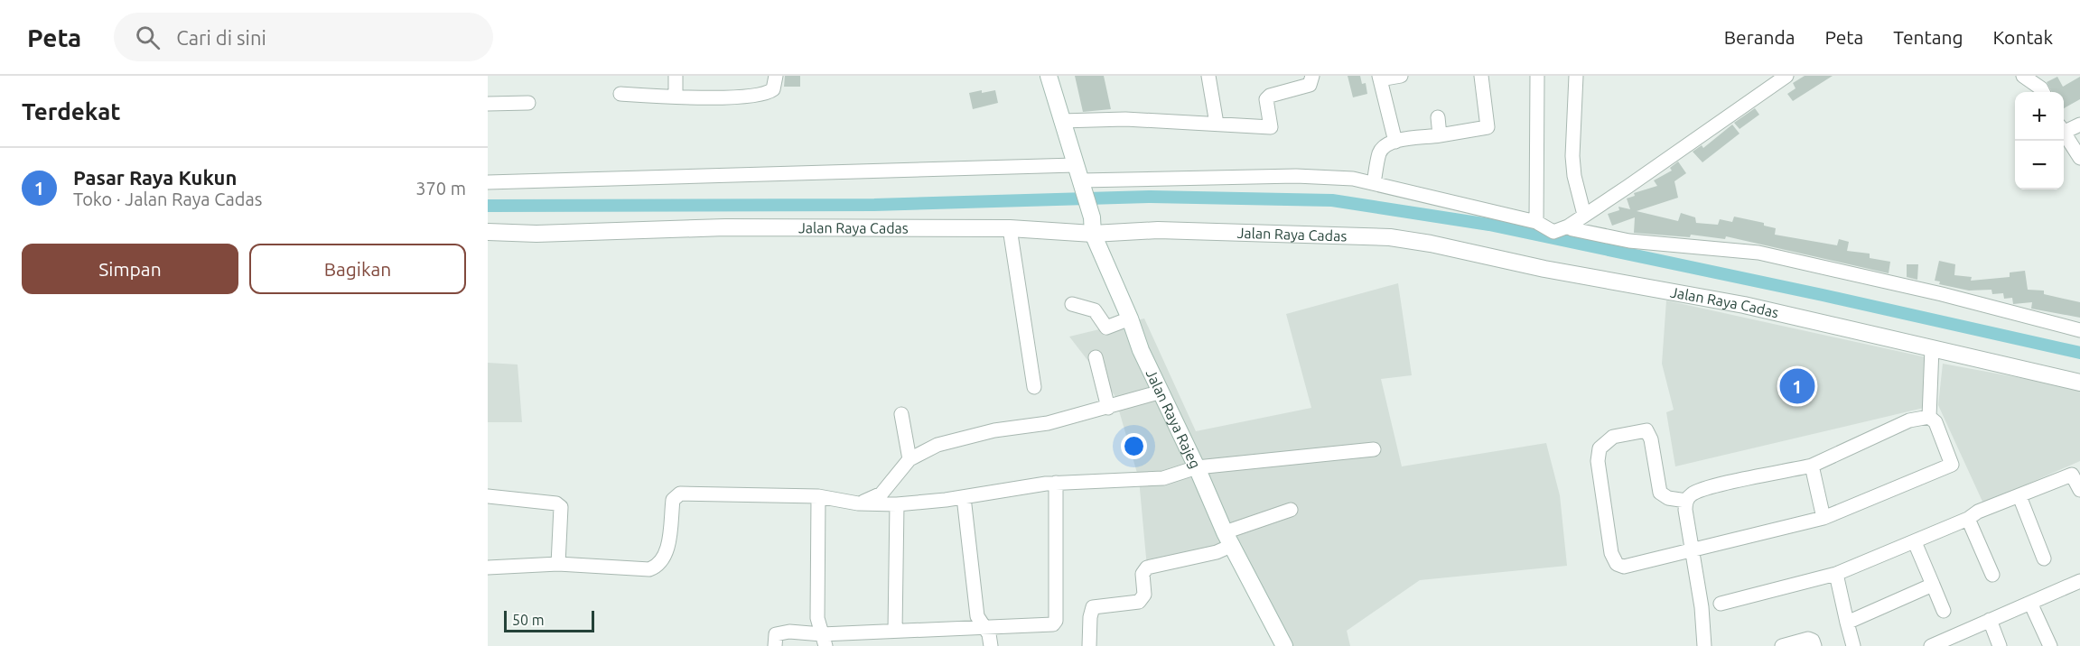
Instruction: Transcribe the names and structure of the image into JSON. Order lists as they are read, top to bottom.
{
  "streets": {
    "street": ["Jalan Raya Cadas", "Jalan Raya Rajeg"]
  },
  "crossings": [
    ["Jalan Raya Cadas", "Jalan Raya Rajeg"]
  ],
  "scale_bar": "50 m",
  "page": {
    "header": "Peta",
    "search": "Cari di sini",
    "nav": [
      "Beranda",
      "Peta",
      "Tentang",
      "Kontak"
    ],
    "heading": "Terdekat",
    "map_buttons": ["+", "−"],
    "list": [
      {
        "mark": "1",
        "name": "Pasar Raya Kukun",
        "note": "Toko · Jalan Raya Cadas",
        "value": "370 m"
      }
    ],
    "buttons": ["Simpan", "Bagikan"],
    "pins": "1",
    "scale": "50 m"
  }
}
